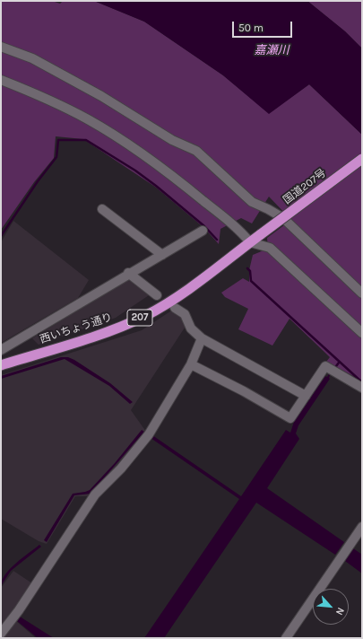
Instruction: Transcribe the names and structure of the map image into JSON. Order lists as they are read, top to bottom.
{
  "streets": {
    "highway": ["国道207号", "207", "西いちょう通り"]
  },
  "crossings": [
    ["国道207号", "西いちょう通り"]
  ],
  "water": ["嘉瀬川"],
  "scale_bar": "50 m",
  "north": "bottom right"
}
